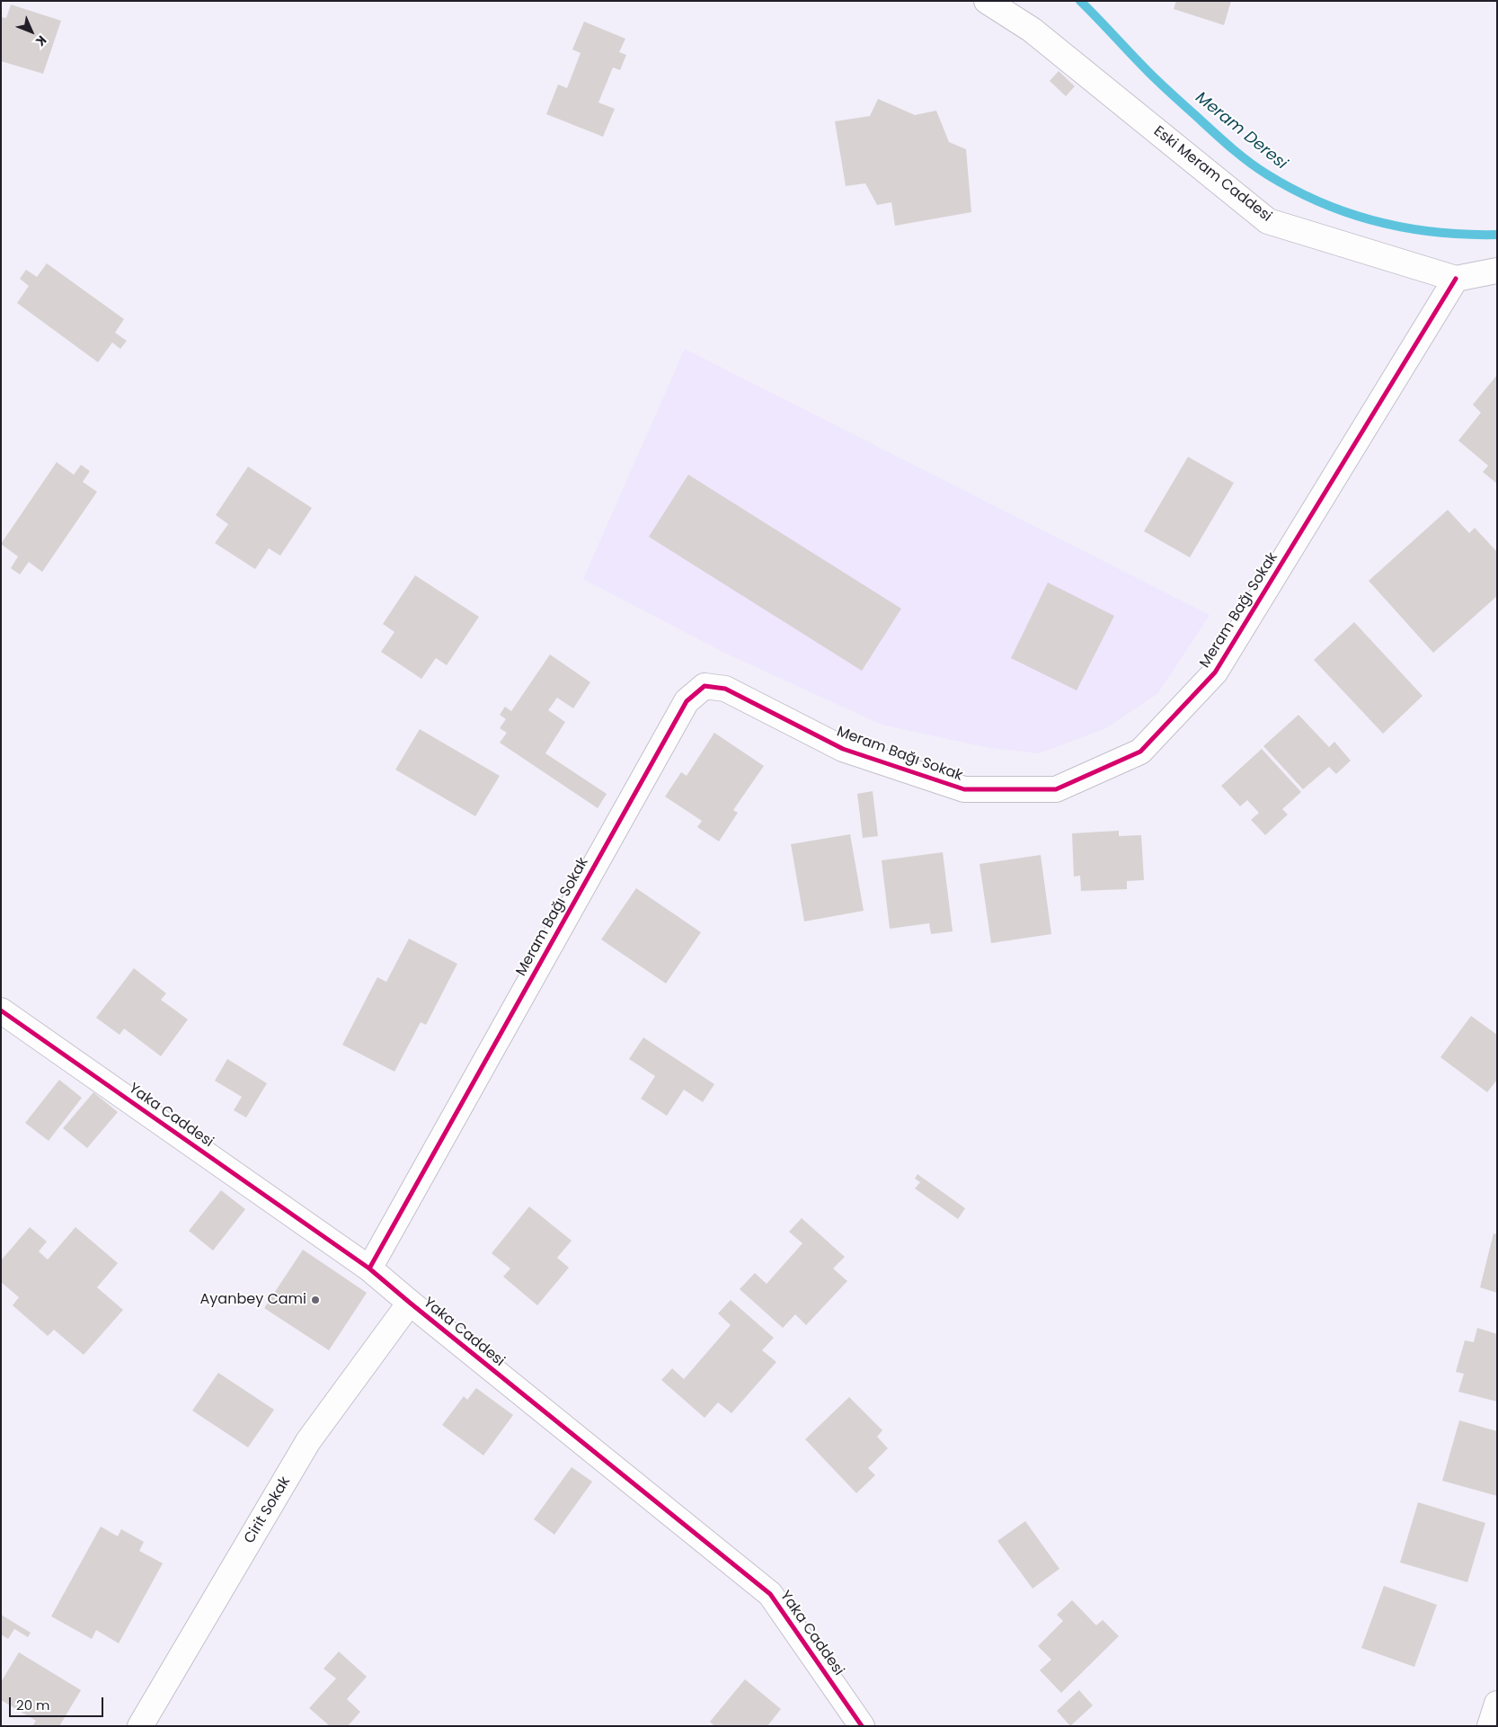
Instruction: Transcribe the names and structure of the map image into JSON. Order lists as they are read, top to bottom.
{
  "streets": {
    "street": [
      "Eski Meram Caddesi",
      "Meram Bağı Sokak",
      "Yaka Caddesi",
      "Cirit Sokak"
    ]
  },
  "crossings": [
    ["Eski Meram Caddesi", "Meram Bağı Sokak"],
    ["Meram Bağı Sokak", "Yaka Caddesi"],
    ["Yaka Caddesi", "Cirit Sokak"]
  ],
  "water": ["Meram Deresi"],
  "places": ["Ayanbey Cami"],
  "scale_bar": "20 m",
  "north": "bottom right"
}
